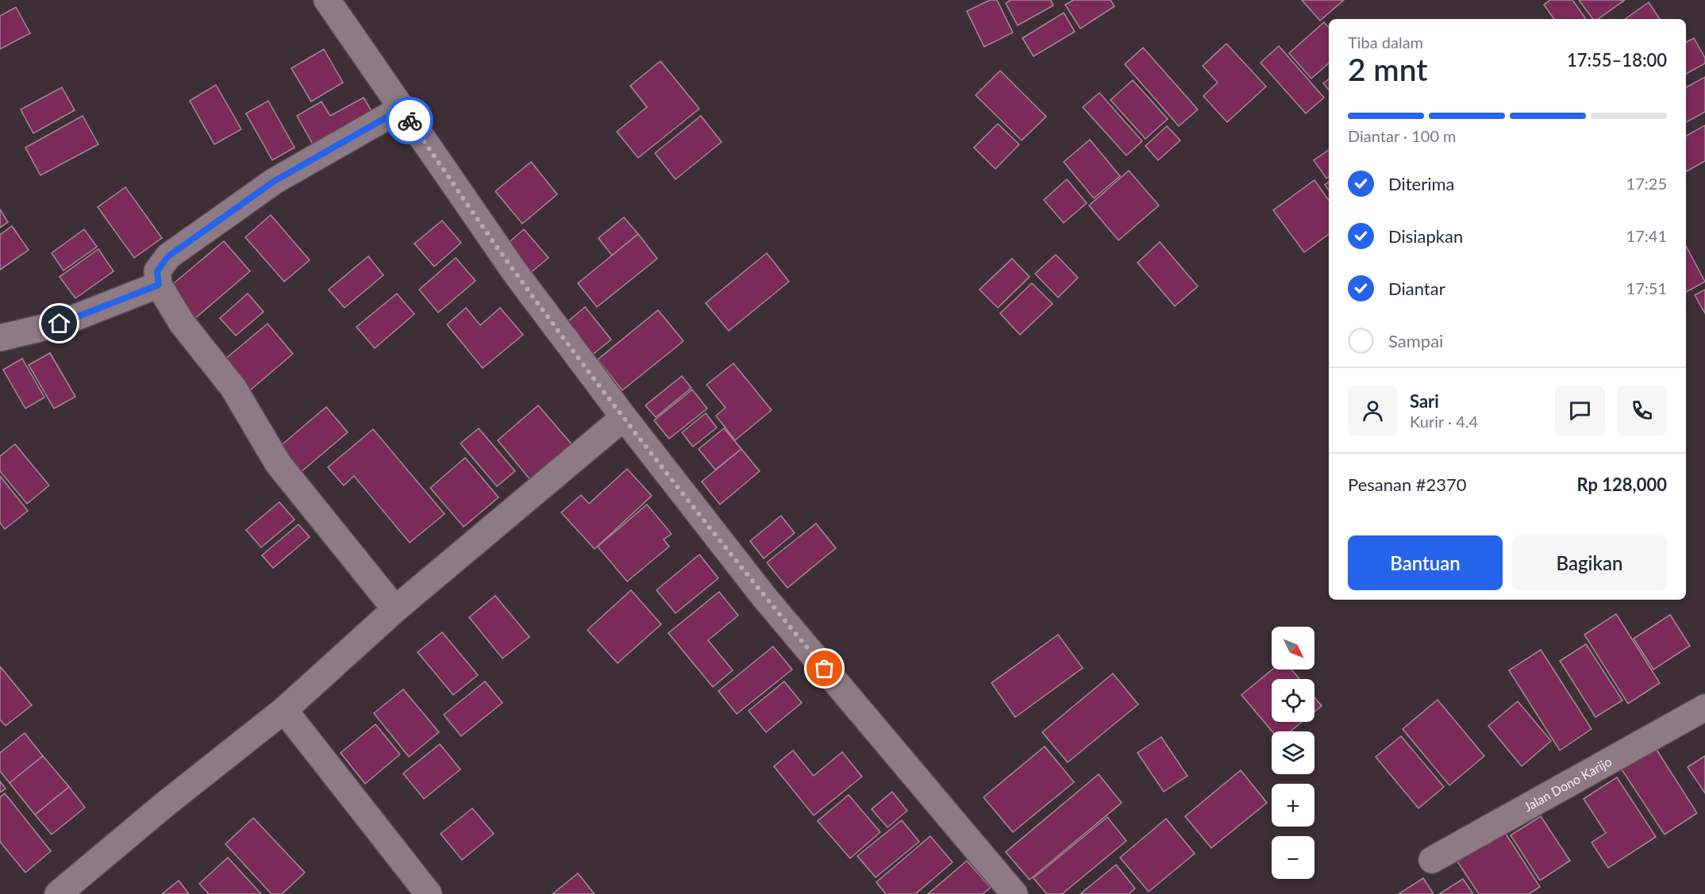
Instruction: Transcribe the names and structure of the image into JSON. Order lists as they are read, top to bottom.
{
  "streets": {
    "street": ["Jalan Dono Karijo"]
  },
  "north": "bottom right",
  "page": {
    "heading": ["2 mnt", "Tiba dalam", "17:55–18:00"],
    "panel": [
      "Sari",
      "Kurir · 4.4",
      "Pesanan #2370",
      "Rp 128,000"
    ],
    "bar": "Diantar · 100 m",
    "list": [
      ["Diterima", "17:25"],
      ["Disiapkan", "17:41"],
      ["Diantar", "17:51"],
      "Sampai"
    ],
    "buttons": ["Bantuan", "Bagikan"],
    "map_buttons": ["+", "−"]
  }
}
